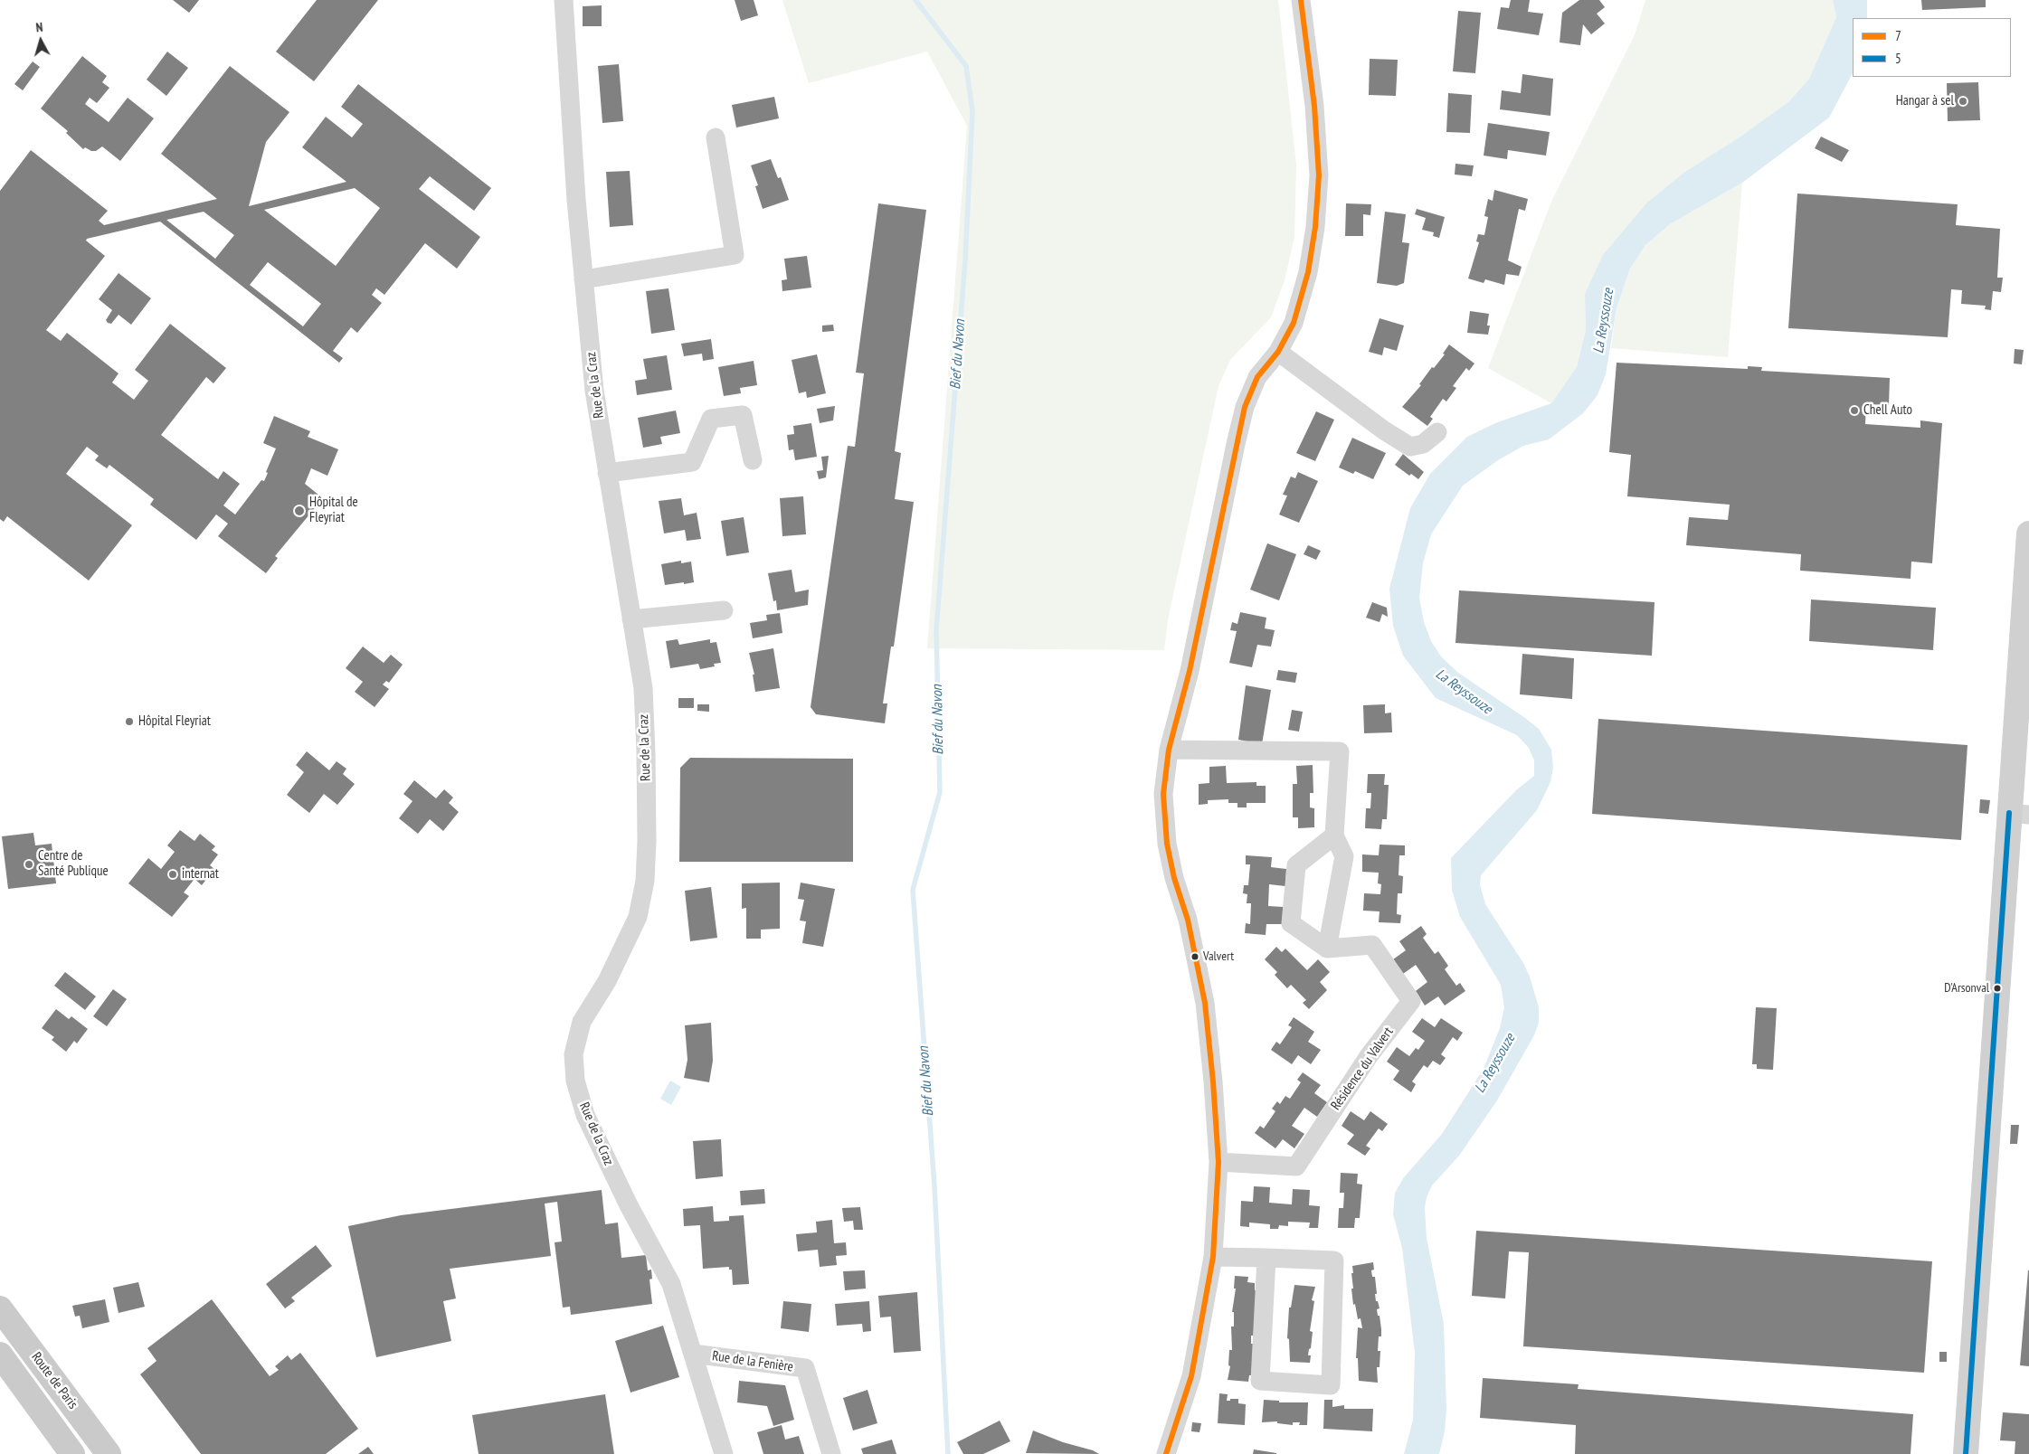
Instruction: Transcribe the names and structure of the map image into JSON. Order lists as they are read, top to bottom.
{
  "streets": {
    "main road": ["Route de Paris"],
    "street": ["Rue de la Craz", "Résidence du Valvert", "Rue de la Fenière"]
  },
  "crossings": [
    ["Rue de la Craz", "Rue de la Fenière"]
  ],
  "water": ["La Reyssouze", "Bief du Navon"],
  "places": [
    "Hangar à sel",
    "Chell Auto",
    "Hôpital de Fleyriat",
    "Hôpital Fleyriat",
    "Centre de Santé Publique",
    "internat",
    "Valvert",
    "D'Arsonval"
  ],
  "lines": ["transit line 7", "transit line 5"],
  "legend": ["7", "5"],
  "north": "top"
}
